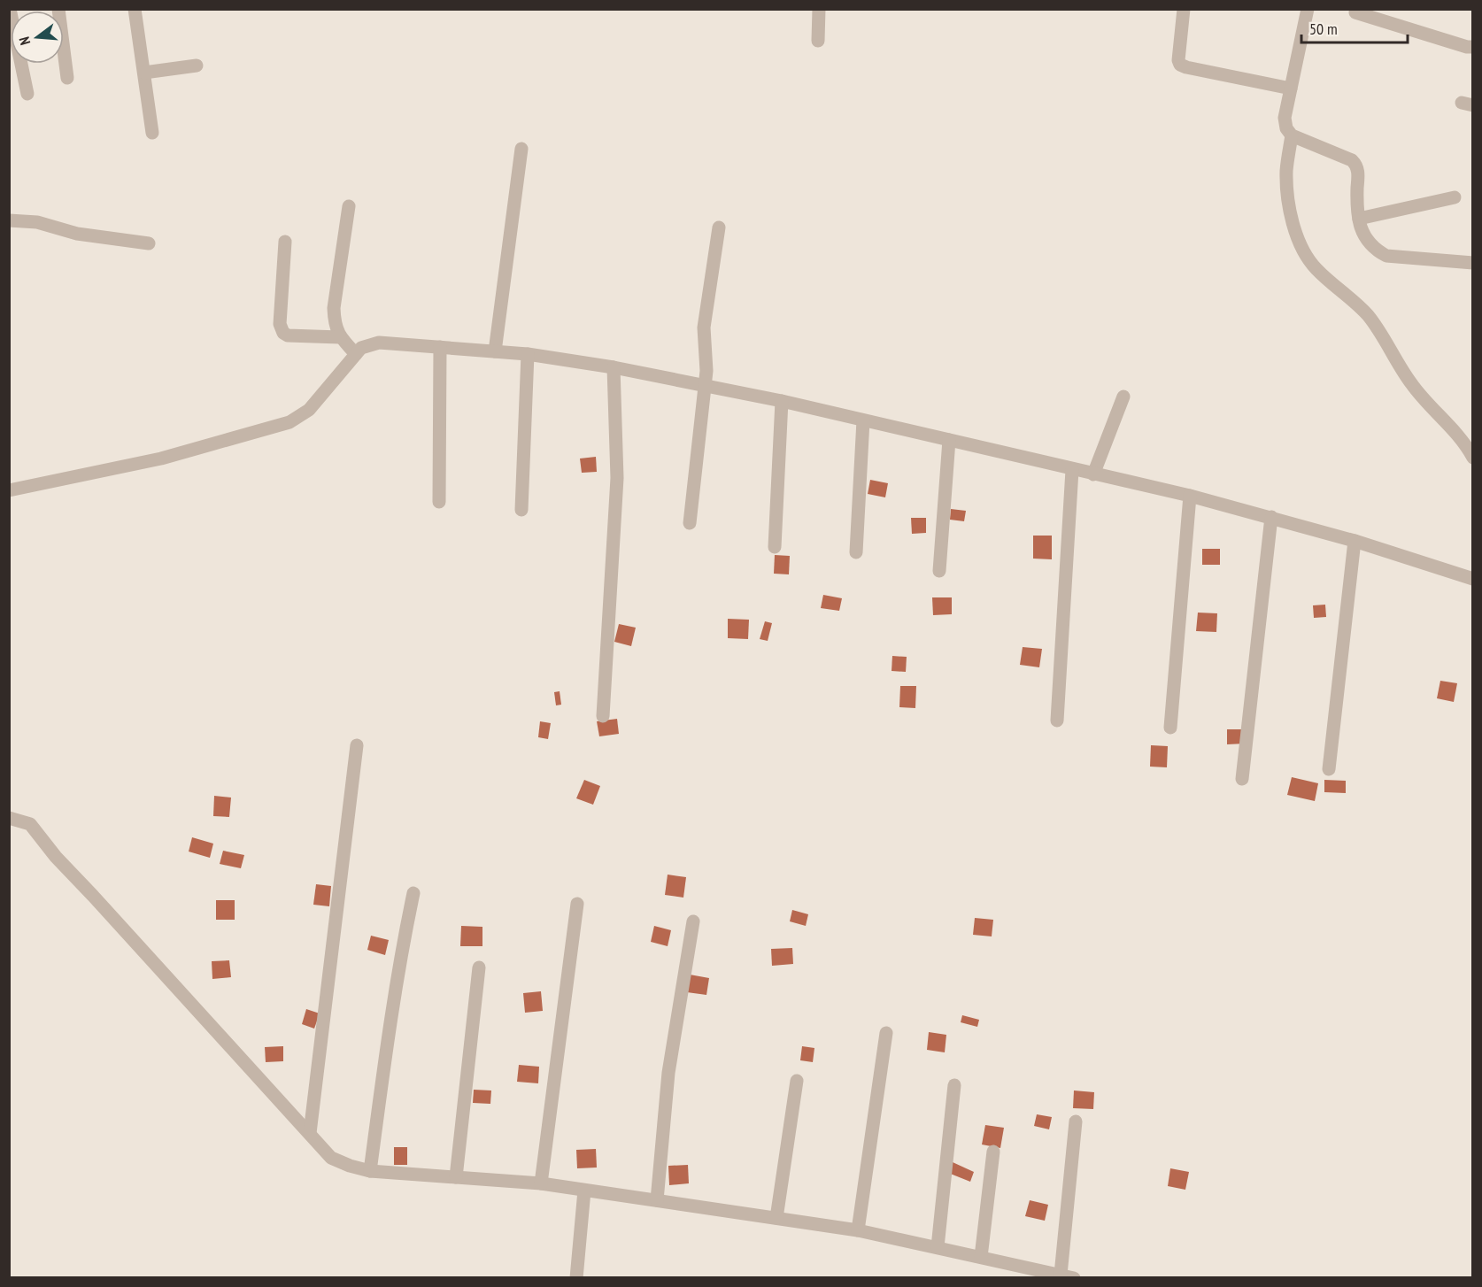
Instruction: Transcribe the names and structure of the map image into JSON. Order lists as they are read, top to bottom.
{
  "scale_bar": "50 m",
  "north": "left"
}
